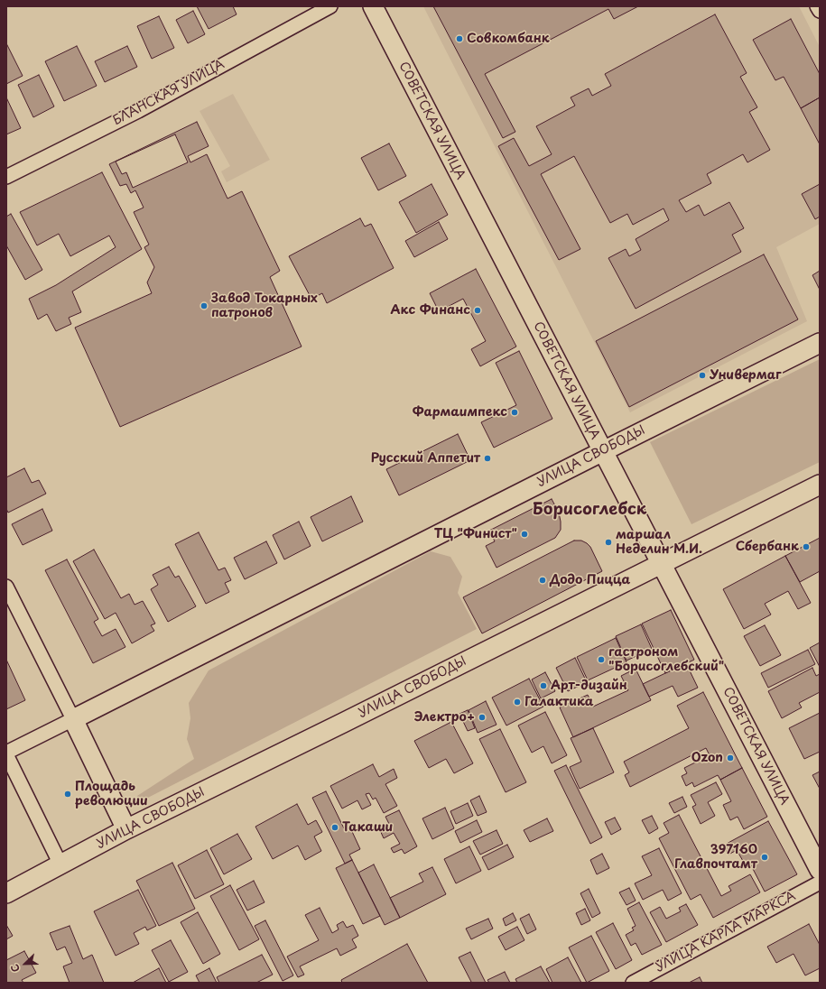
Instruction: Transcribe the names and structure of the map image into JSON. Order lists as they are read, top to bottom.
{
  "streets": {
    "main road": ["СОВЕТСКАЯ УЛИЦА", "УЛИЦА СВОБОДЫ"],
    "street": ["БЛАНСКАЯ УЛИЦА", "УЛИЦА КАРЛА МАРКСА"]
  },
  "crossings": [
    ["СОВЕТСКАЯ УЛИЦА", "УЛИЦА СВОБОДЫ"]
  ],
  "districts": ["Борисоглебск"],
  "places": [
    "Совкомбанк",
    "Завод Токарных патронов",
    "Акс Финанс",
    "Универмаг",
    "Фармаимпекс",
    "Русский Аппетит",
    "ТЦ \"Финист\"",
    "маршал Неделин М.И.",
    "Сбербанк",
    "Додо Пицца",
    "гастроном \"Борисоглебский\"",
    "Арт-дизайн",
    "Галактика",
    "Электро+",
    "Ozon",
    "Площадь революции",
    "Такаши",
    "397160 Главпочтамт"
  ],
  "north": "bottom left"
}
